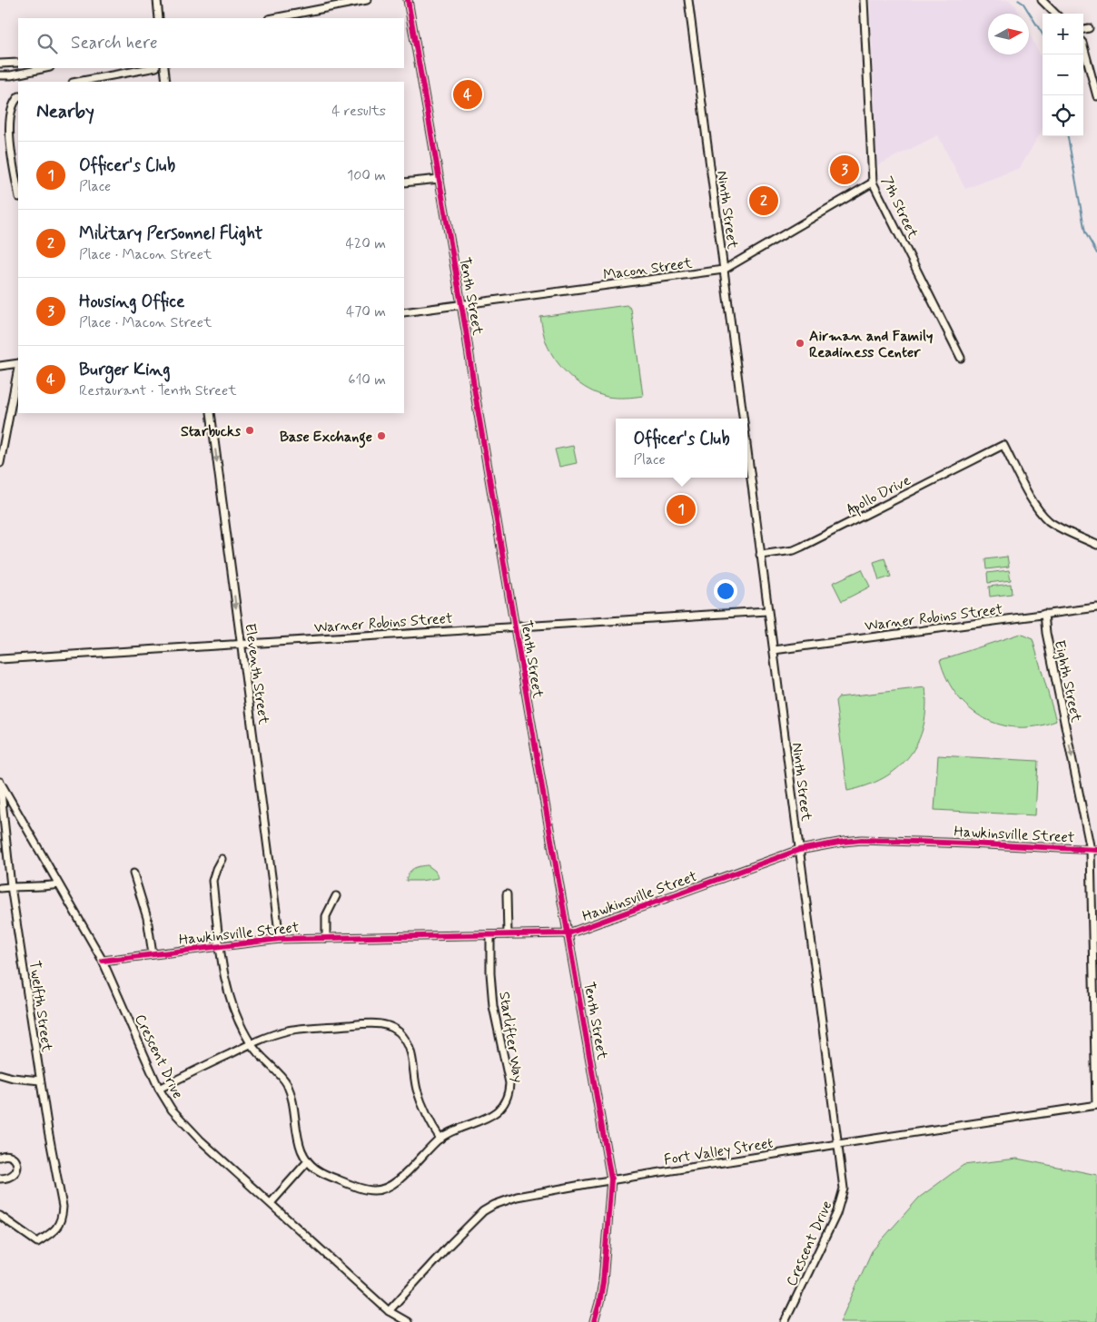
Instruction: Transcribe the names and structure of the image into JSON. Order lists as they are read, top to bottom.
{
  "streets": {
    "street": [
      "7th Street",
      "Ninth Street",
      "Macon Street",
      "Tenth Street",
      "Apollo Drive",
      "Warner Robins Street",
      "Eleventh Street",
      "Eighth Street",
      "Hawkinsville Street",
      "Twelfth Street",
      "Starlifter Way",
      "Crescent Drive",
      "Fort Valley Street"
    ]
  },
  "crossings": [
    ["7th Street", "Macon Street"],
    ["Ninth Street", "Macon Street"],
    ["Ninth Street", "Apollo Drive"],
    ["Ninth Street", "Warner Robins Street"],
    ["Ninth Street", "Hawkinsville Street"],
    ["Ninth Street", "Crescent Drive"],
    ["Ninth Street", "Fort Valley Street"],
    ["Macon Street", "Tenth Street"],
    ["Tenth Street", "Warner Robins Street"],
    ["Tenth Street", "Hawkinsville Street"],
    ["Tenth Street", "Fort Valley Street"],
    ["Warner Robins Street", "Eleventh Street"],
    ["Warner Robins Street", "Eighth Street"],
    ["Eleventh Street", "Hawkinsville Street"],
    ["Eighth Street", "Hawkinsville Street"],
    ["Eighth Street", "Fort Valley Street"],
    ["Hawkinsville Street", "Starlifter Way"],
    ["Hawkinsville Street", "Crescent Drive"],
    ["Twelfth Street", "Crescent Drive"],
    ["Crescent Drive", "Fort Valley Street"]
  ],
  "one_way": ["Eleventh Street", "Eighth Street"],
  "places": ["Airman and Family Readiness Center", "Starbucks", "Base Exchange"],
  "north": "right",
  "page": {
    "map_buttons": ["+", "−"],
    "search": "Search here",
    "pins": [
      "4",
      "3",
      "2",
      "1"
    ],
    "heading": ["Nearby", "4 results"],
    "list": [
      {
        "mark": "1",
        "name": "Officer's Club",
        "note": "Place",
        "value": "100 m"
      },
      {
        "mark": "2",
        "name": "Military Personnel Flight",
        "note": "Place · Macon Street",
        "value": "420 m"
      },
      {
        "mark": "3",
        "name": "Housing Office",
        "note": "Place · Macon Street",
        "value": "470 m"
      },
      {
        "mark": "4",
        "name": "Burger King",
        "note": "Restaurant · Tenth Street",
        "value": "610 m"
      }
    ],
    "popup": ["Officer's Club", "Place"]
  }
}
